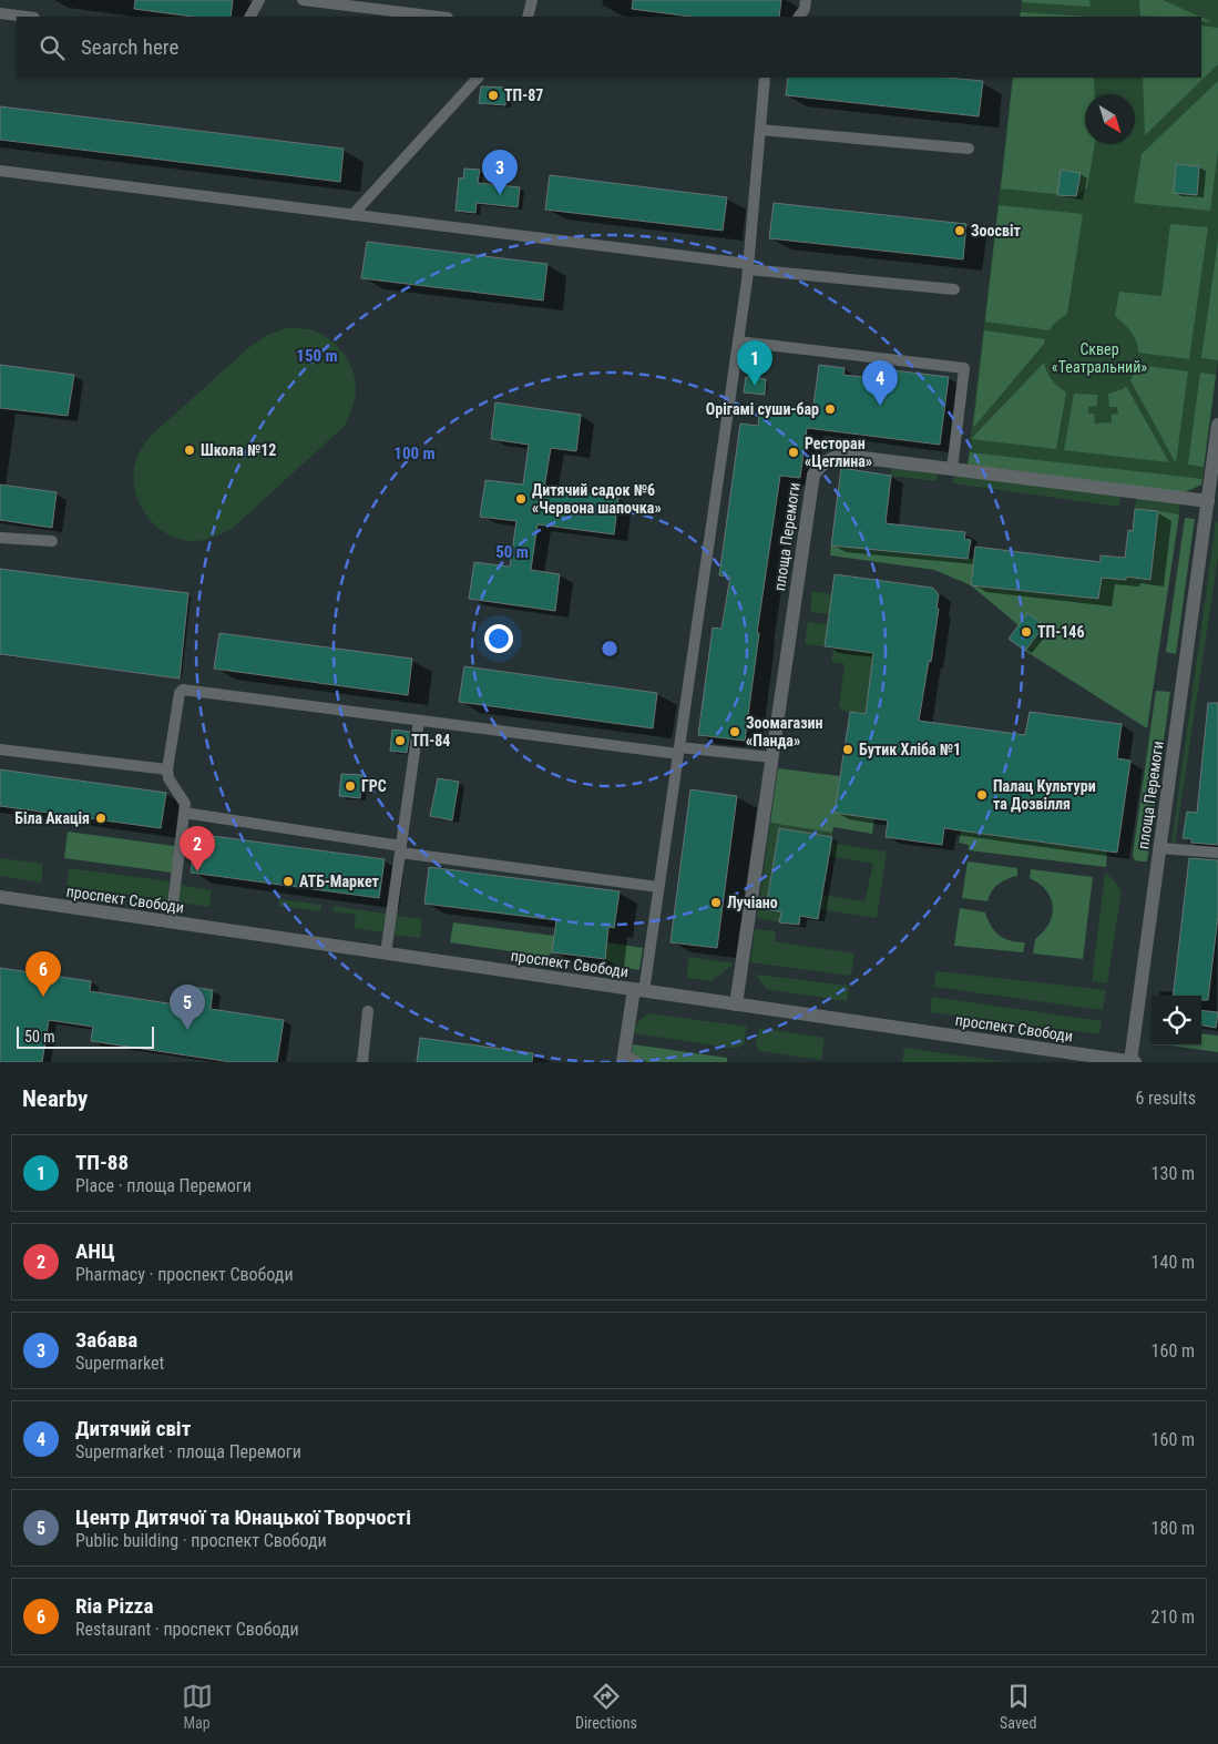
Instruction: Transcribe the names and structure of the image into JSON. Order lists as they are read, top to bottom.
{
  "streets": {
    "street": ["площа Перемоги", "проспект Свободи"]
  },
  "crossings": [
    ["площа Перемоги", "проспект Свободи"]
  ],
  "parks": ["Сквер «Театральний»"],
  "places": [
    "ТП-87",
    "Зоосвіт",
    "Орігамі суши-бар",
    "Школа №12",
    "Ресторан «Цеглина»",
    "Дитячий садок №6 «Червона шапочка»",
    "ТП-146",
    "Зоомагазин «Панда»",
    "ТП-84",
    "Бутик Хліба №1",
    "ГРС",
    "Палац Культури та Дозвілля",
    "Біла Акація",
    "АТБ-Маркет",
    "Лучіано"
  ],
  "scale_bar": "50 m",
  "north": "bottom right",
  "page": {
    "search": "Search here",
    "pins": [
      "3",
      "1",
      "4",
      "2",
      "6",
      "5"
    ],
    "scale": "50 m",
    "heading": ["Nearby", "6 results"],
    "list": [
      {
        "mark": "1",
        "name": "ТП-88",
        "note": "Place · площа Перемоги",
        "value": "130 m"
      },
      {
        "mark": "2",
        "name": "АНЦ",
        "note": "Pharmacy · проспект Свободи",
        "value": "140 m"
      },
      {
        "mark": "3",
        "name": "Забава",
        "note": "Supermarket",
        "value": "160 m"
      },
      {
        "mark": "4",
        "name": "Дитячий світ",
        "note": "Supermarket · площа Перемоги",
        "value": "160 m"
      },
      {
        "mark": "5",
        "name": "Центр Дитячої та Юнацької Творчості",
        "note": "Public building · проспект Свободи",
        "value": "180 m"
      },
      {
        "mark": "6",
        "name": "Ria Pizza",
        "note": "Restaurant · проспект Свободи",
        "value": "210 m"
      }
    ],
    "nav": ["Map", "Directions", "Saved"]
  },
  "rings": ["150 m", "100 m", "50 m"]
}
